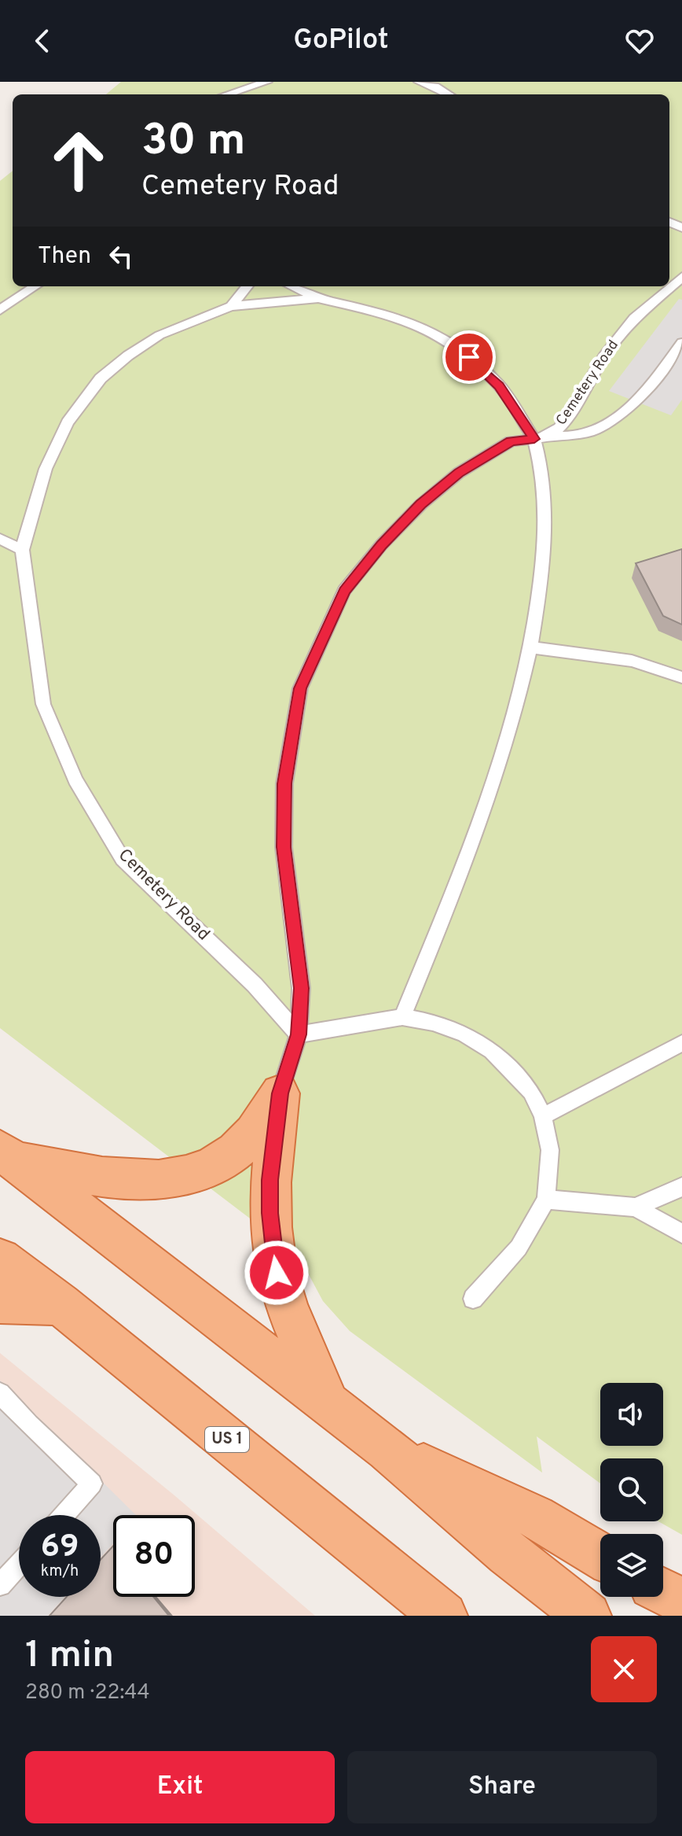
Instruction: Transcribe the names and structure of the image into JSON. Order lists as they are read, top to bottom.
{
  "streets": {
    "highway": ["US 1"],
    "lane": ["Cemetery Road"]
  },
  "page": {
    "header": "GoPilot",
    "turn": ["30 m", "Cemetery Road"],
    "then": "Then",
    "speed": "69 km/h",
    "limit": "80",
    "heading": ["1 min", "280 m · 22:44"],
    "buttons": ["Exit", "Share"]
  }
}
